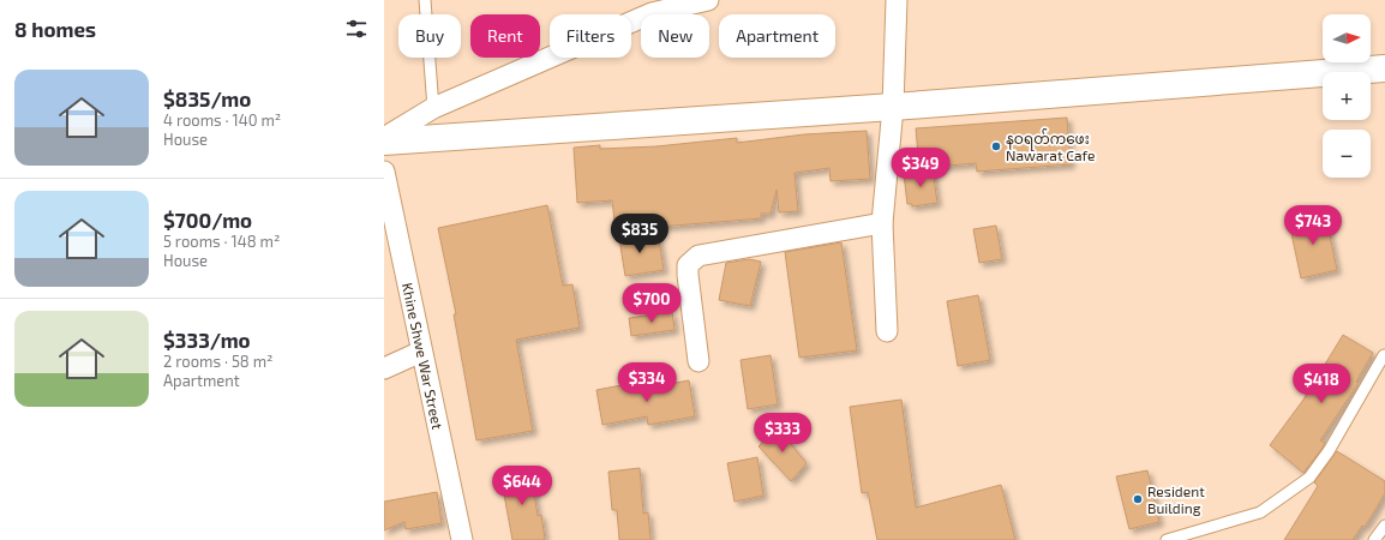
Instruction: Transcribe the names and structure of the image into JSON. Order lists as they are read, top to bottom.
{
  "streets": {
    "street": ["Khine Shwe War Street"]
  },
  "places": ["နဝရတ်ကဖေး Nawarat Cafe", "Resident Building"],
  "north": "right",
  "page": {
    "heading": "8 homes",
    "map_buttons": ["+", "−"],
    "chip": [
      "Buy",
      "Rent",
      "Filters",
      "New",
      "Apartment"
    ],
    "list": [
      {
        "name": "$835/mo",
        "note": "4 rooms · 140 m² · House"
      },
      {
        "name": "$700/mo",
        "note": "5 rooms · 148 m² · House"
      },
      {
        "name": "$333/mo",
        "note": "2 rooms · 58 m² · Apartment"
      }
    ],
    "price": [
      "$349",
      "$743",
      "$835",
      "$700",
      "$334",
      "$418",
      "$333",
      "$644"
    ]
  }
}
